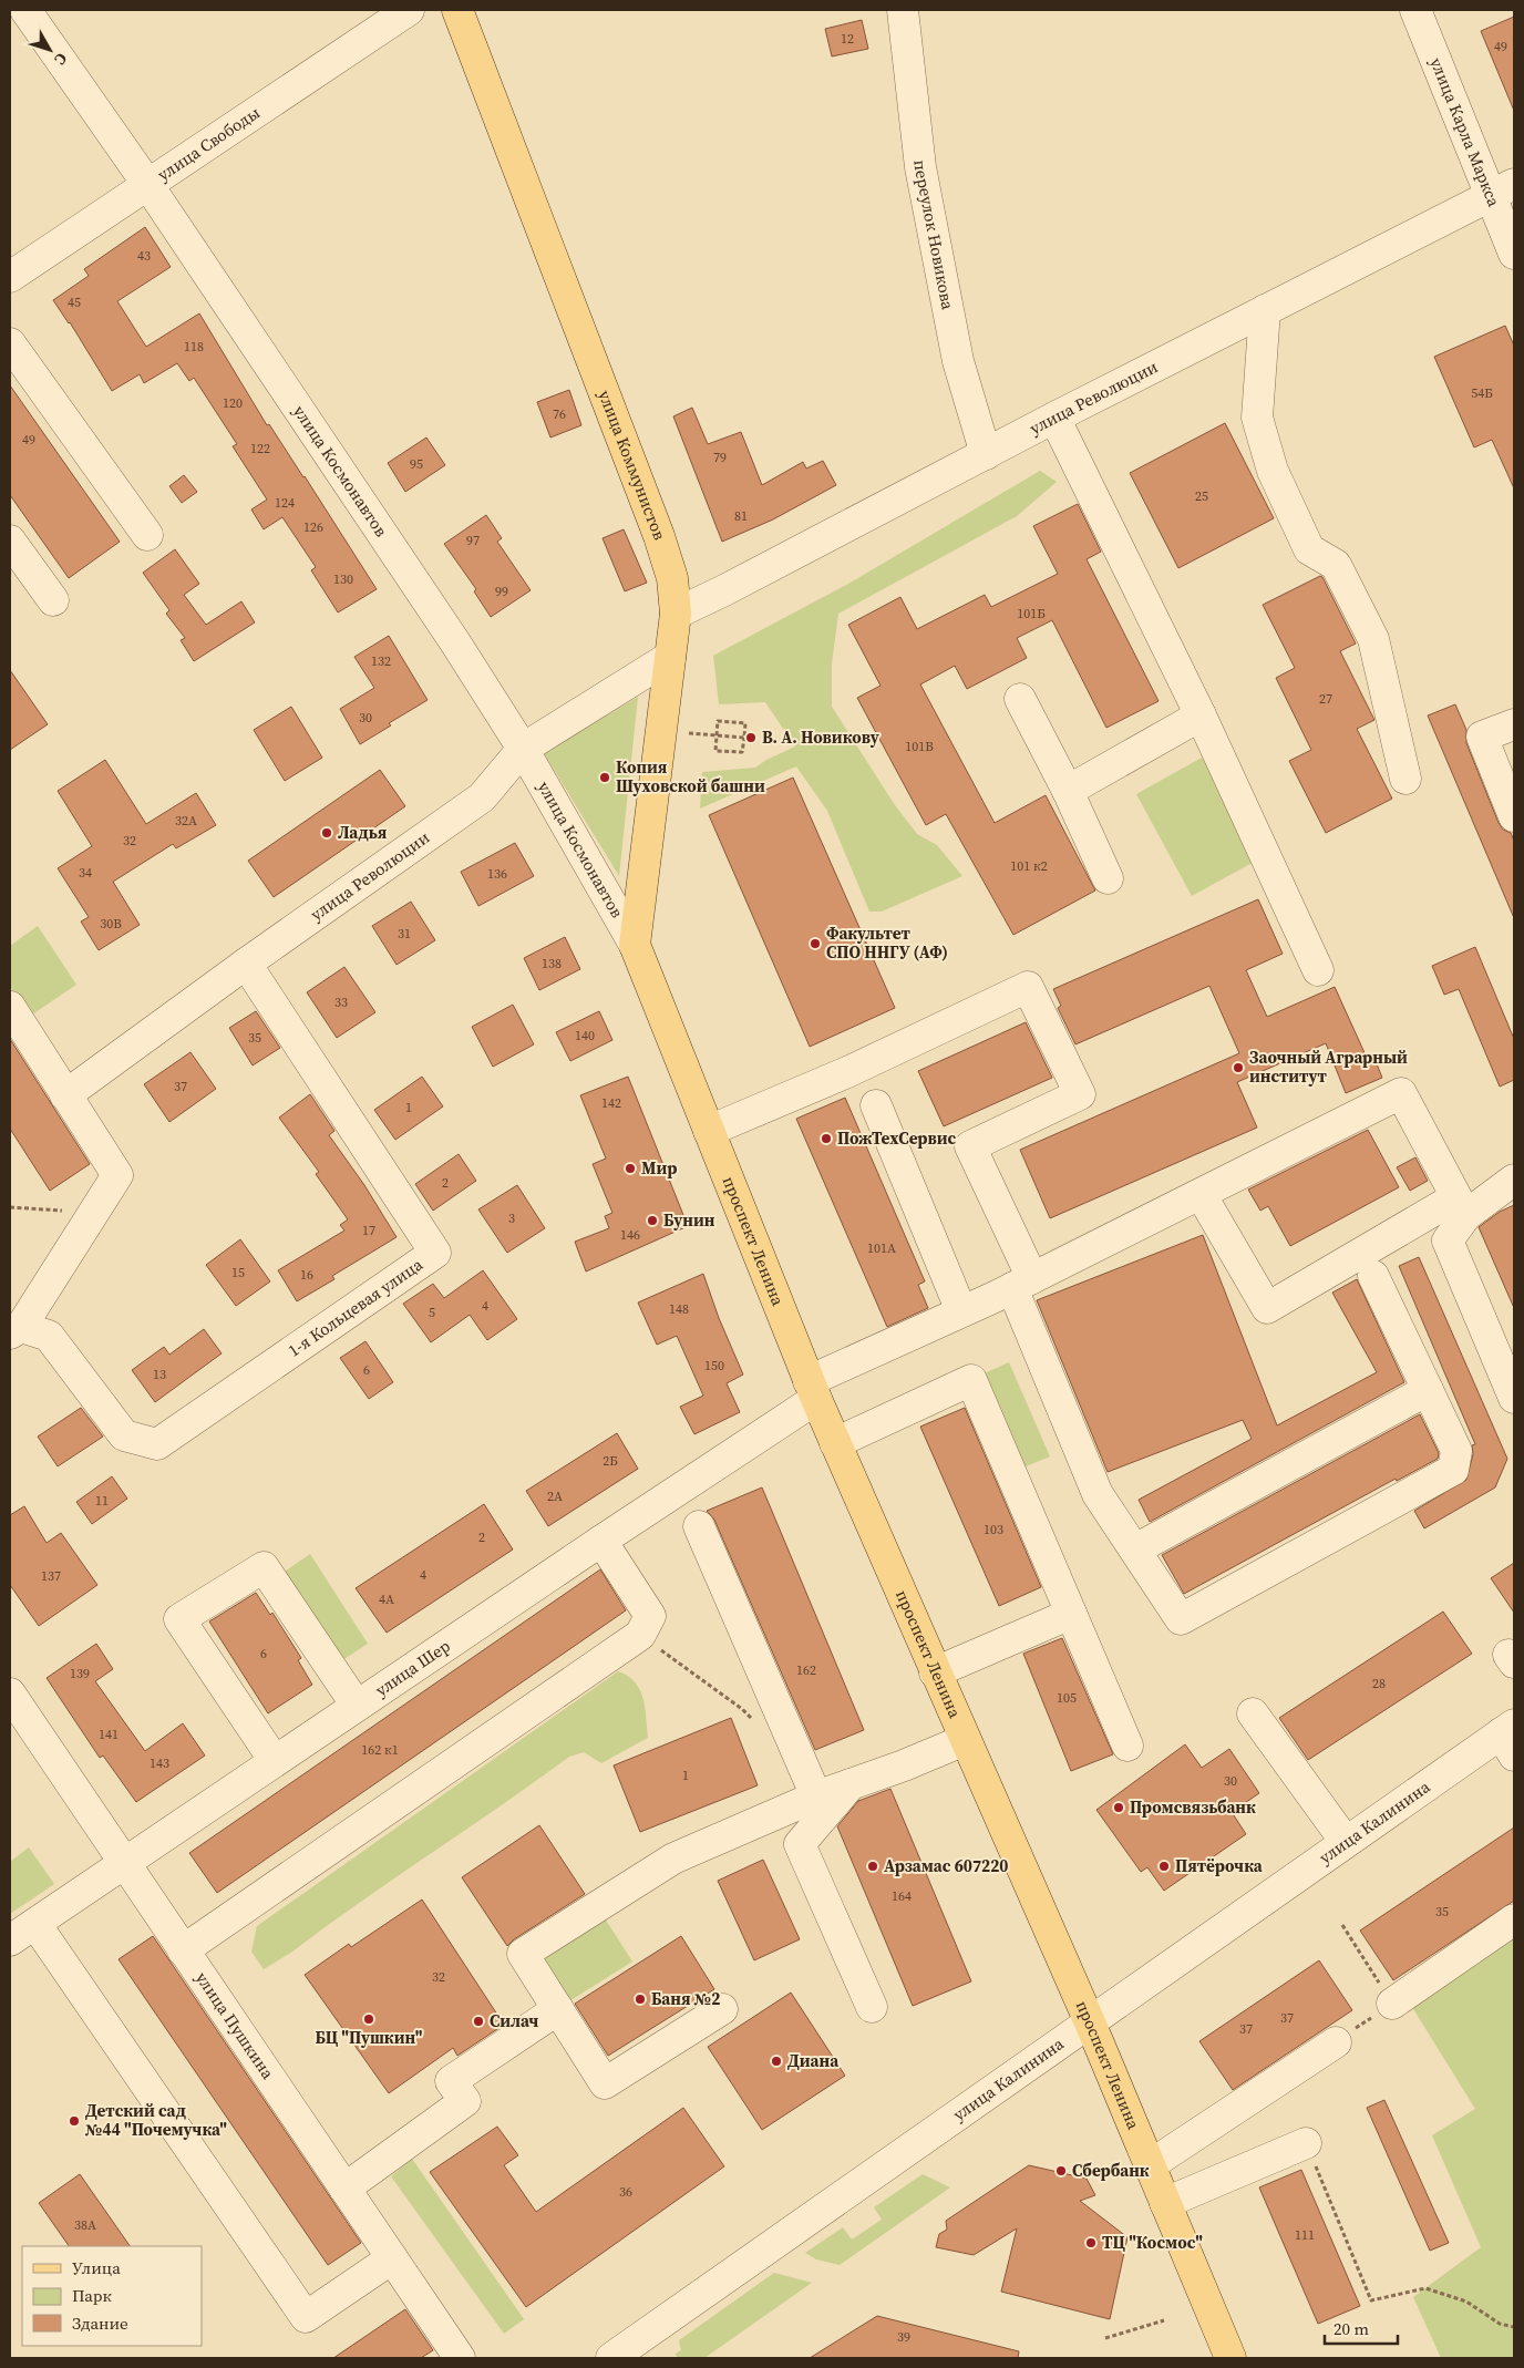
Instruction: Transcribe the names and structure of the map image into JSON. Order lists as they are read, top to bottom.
{
  "streets": {
    "main road": ["улица Коммунистов", "проспект Ленина"],
    "street": [
      "улица Карла Маркса",
      "улица Свободы",
      "переулок Новикова",
      "улица Революции",
      "улица Космонавтов",
      "1-я Кольцевая улица",
      "улица Шер",
      "улица Калинина",
      "улица Пушкина"
    ]
  },
  "crossings": [
    ["улица Карла Маркса", "улица Революции"],
    ["улица Свободы", "улица Космонавтов"],
    ["переулок Новикова", "улица Революции"],
    ["улица Революции", "улица Коммунистов"],
    ["улица Революции", "улица Космонавтов"],
    ["улица Революции", "1-я Кольцевая улица"],
    ["улица Коммунистов", "улица Космонавтов"],
    ["улица Коммунистов", "проспект Ленина"],
    ["улица Космонавтов", "проспект Ленина"],
    ["проспект Ленина", "улица Шер"],
    ["проспект Ленина", "улица Калинина"],
    ["улица Шер", "улица Пушкина"]
  ],
  "places": [
    "В. А. Новикову",
    "Копия Шуховской башни",
    "Ладья",
    "Факультет СПО ННГУ (АФ)",
    "Заочный Аграрный институт",
    "ПожТехСервис",
    "Мир",
    "Бунин",
    "Промсвязьбанк",
    "Арзамас 607220",
    "Пятёрочка",
    "Баня №2",
    "БЦ \"Пушкин\"",
    "Силач",
    "Диана",
    "Детский сад №44 \"Почемучка\"",
    "Сбербанк",
    "ТЦ \"Космос\""
  ],
  "house_numbers": [
    "12",
    "49",
    "43",
    "45",
    "118",
    "54Б",
    "120",
    "76",
    "49",
    "122",
    "79",
    "95",
    "25",
    "124",
    "81",
    "126",
    "97",
    "130",
    "99",
    "101Б",
    "132",
    "27",
    "30",
    "101В",
    "32А",
    "32",
    "101 к2",
    "34",
    "136",
    "30В",
    "31",
    "138",
    "33",
    "140",
    "35",
    "37",
    "142",
    "1",
    "2",
    "3",
    "17",
    "146",
    "101А",
    "15",
    "16",
    "4",
    "148",
    "5",
    "150",
    "6",
    "13",
    "2Б",
    "2А",
    "11",
    "103",
    "2",
    "4",
    "137",
    "4А",
    "6",
    "162",
    "139",
    "28",
    "105",
    "141",
    "162 к1",
    "143",
    "1",
    "30",
    "164",
    "35",
    "32",
    "37",
    "37",
    "36",
    "38А",
    "111",
    "39"
  ],
  "legend": ["Улица", "Парк", "Здание"],
  "scale_bar": "20 m",
  "north": "bottom right"
}
